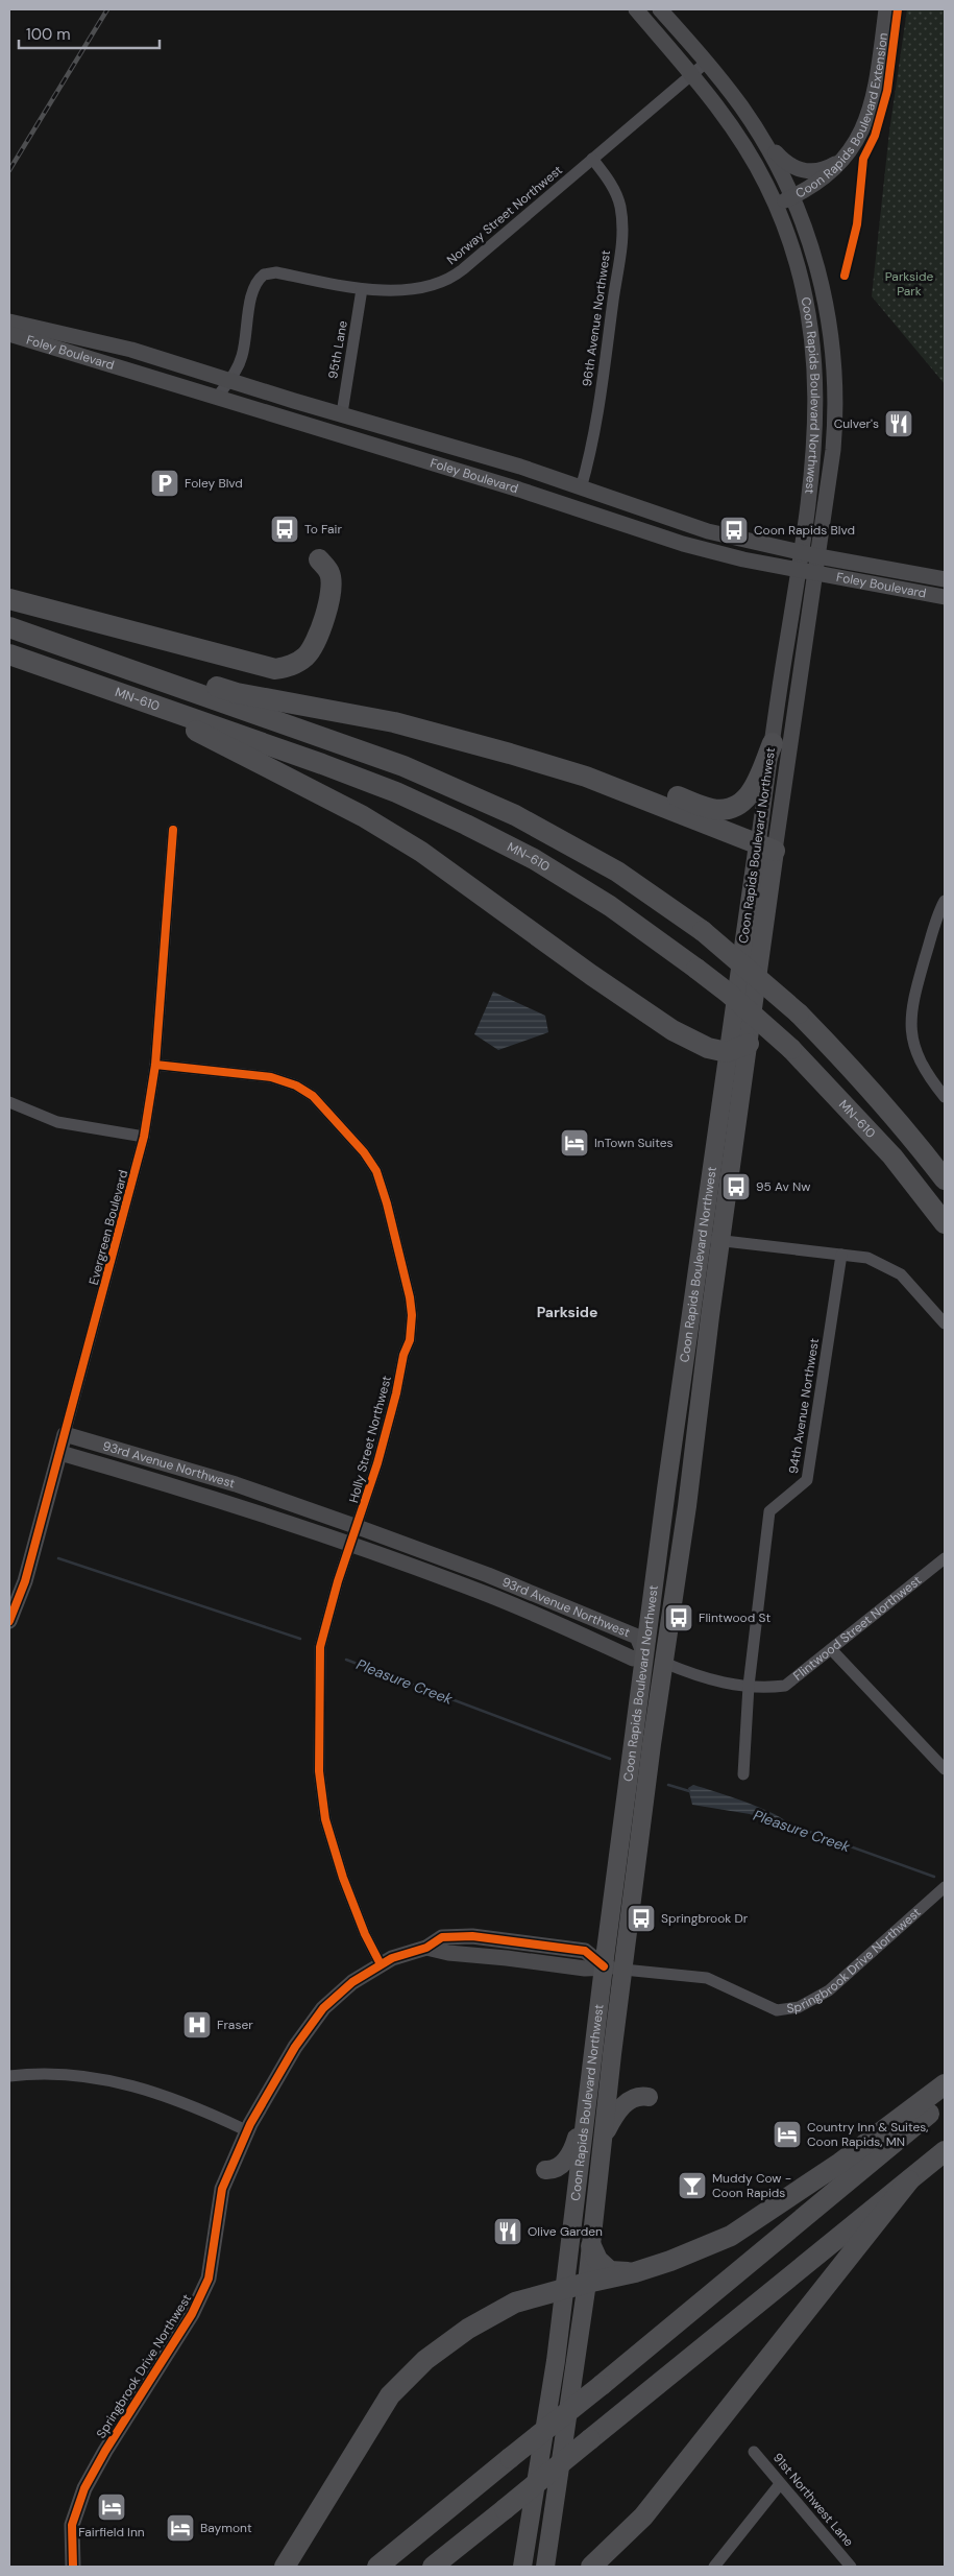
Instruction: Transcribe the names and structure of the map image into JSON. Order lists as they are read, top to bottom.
{
  "streets": {
    "highway": ["MN-610"],
    "main road": [
      "Coon Rapids Boulevard Extension",
      "Foley Boulevard",
      "Coon Rapids Boulevard Northwest",
      "Evergreen Boulevard",
      "93rd Avenue Northwest",
      "Flintwood Street Northwest",
      "Springbrook Drive Northwest"
    ],
    "street": [
      "Norway Street Northwest",
      "96th Avenue Northwest",
      "95th Lane",
      "94th Avenue Northwest",
      "Holly Street Northwest",
      "91st Northwest Lane"
    ]
  },
  "crossings": [
    ["Coon Rapids Boulevard Extension", "Coon Rapids Boulevard Northwest"],
    ["Norway Street Northwest", "96th Avenue Northwest"],
    ["Norway Street Northwest", "95th Lane"],
    ["Norway Street Northwest", "Foley Boulevard"],
    ["Norway Street Northwest", "Coon Rapids Boulevard Northwest"],
    ["96th Avenue Northwest", "Foley Boulevard"],
    ["95th Lane", "Foley Boulevard"],
    ["Foley Boulevard", "Coon Rapids Boulevard Northwest"],
    ["Coon Rapids Boulevard Northwest", "93rd Avenue Northwest"],
    ["Coon Rapids Boulevard Northwest", "Flintwood Street Northwest"],
    ["Coon Rapids Boulevard Northwest", "Springbrook Drive Northwest"],
    ["Evergreen Boulevard", "Holly Street Northwest"],
    ["Evergreen Boulevard", "93rd Avenue Northwest"],
    ["94th Avenue Northwest", "Flintwood Street Northwest"],
    ["Holly Street Northwest", "93rd Avenue Northwest"],
    ["Holly Street Northwest", "Springbrook Drive Northwest"],
    ["93rd Avenue Northwest", "Flintwood Street Northwest"]
  ],
  "districts": ["Parkside"],
  "water": ["Pleasure Creek"],
  "parks": ["Parkside Park"],
  "places": {
    "restaurant": ["Culver's", "Olive Garden"],
    "parking": ["Foley Blvd"],
    "bus stop": [
      "To Fair",
      "Coon Rapids Blvd",
      "95 Av Nw",
      "Flintwood St",
      "Springbrook Dr"
    ],
    "hotel": [
      "InTown Suites",
      "Country Inn & Suites, Coon Rapids, MN",
      "Fairfield Inn",
      "Baymont"
    ],
    "hospital": ["Fraser"],
    "bar": ["Muddy Cow - Coon Rapids"]
  },
  "scale_bar": "100 m"
}
